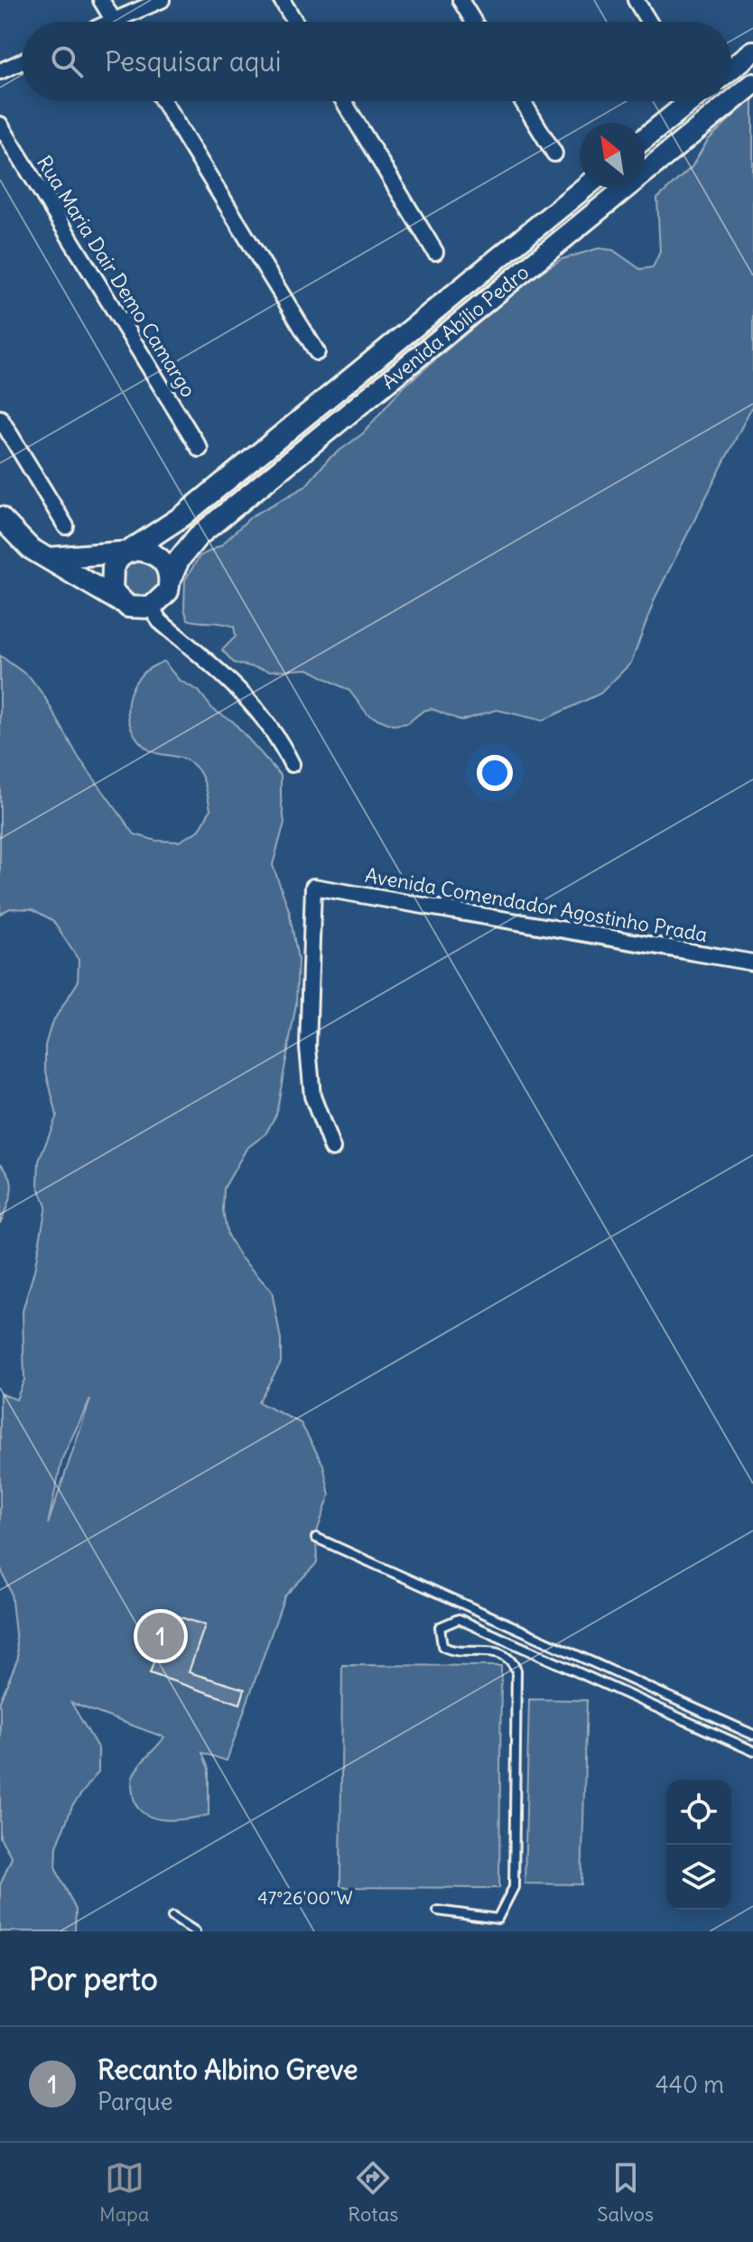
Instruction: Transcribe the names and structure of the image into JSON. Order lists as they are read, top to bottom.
{
  "streets": {
    "street": ["Rua Maria Dair Demo Camargo", "Avenida Abílio Pedro", "Avenida Comendador Agostinho Prada"]
  },
  "north": "top left",
  "page": {
    "search": "Pesquisar aqui",
    "pins": "1",
    "heading": "Por perto",
    "list": [
      {
        "mark": "1",
        "name": "Recanto Albino Greve",
        "note": "Parque",
        "value": "440 m"
      }
    ],
    "nav": ["Mapa", "Rotas", "Salvos"]
  },
  "coordinates": ["47°26'00\"W"]
}
